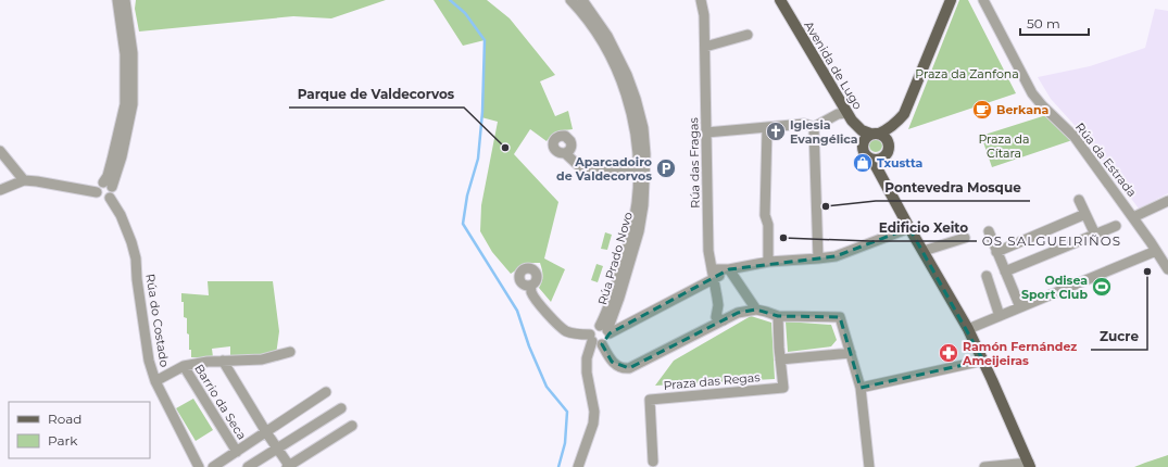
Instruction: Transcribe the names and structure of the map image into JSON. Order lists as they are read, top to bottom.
{
  "streets": {
    "main road": ["Avenida de Lugo"],
    "street": [
      "Rúa da Estrada",
      "Rúa das Fragas",
      "Rúa Prado Novo",
      "Rúa do Costado",
      "Praza das Regas",
      "Barrio da Seca"
    ]
  },
  "districts": ["OS SALGUEIRIÑOS"],
  "parks": ["Praza da Zanfona", "Praza da Cítara"],
  "places": {
    "cafe": ["Berkana"],
    "church": ["Iglesia Evangélica"],
    "other": [
      "Parque de Valdecorvos",
      "Pontevedra Mosque",
      "Edificio Xeito",
      "Zucre"
    ],
    "shop": ["Txustta"],
    "parking": ["Aparcadoiro de Valdecorvos"],
    "sports": ["Odisea Sport Club"],
    "pharmacy": ["Ramón Fernández Ameijeiras"]
  },
  "legend": ["Road", "Park"],
  "scale_bar": "50 m"
}
